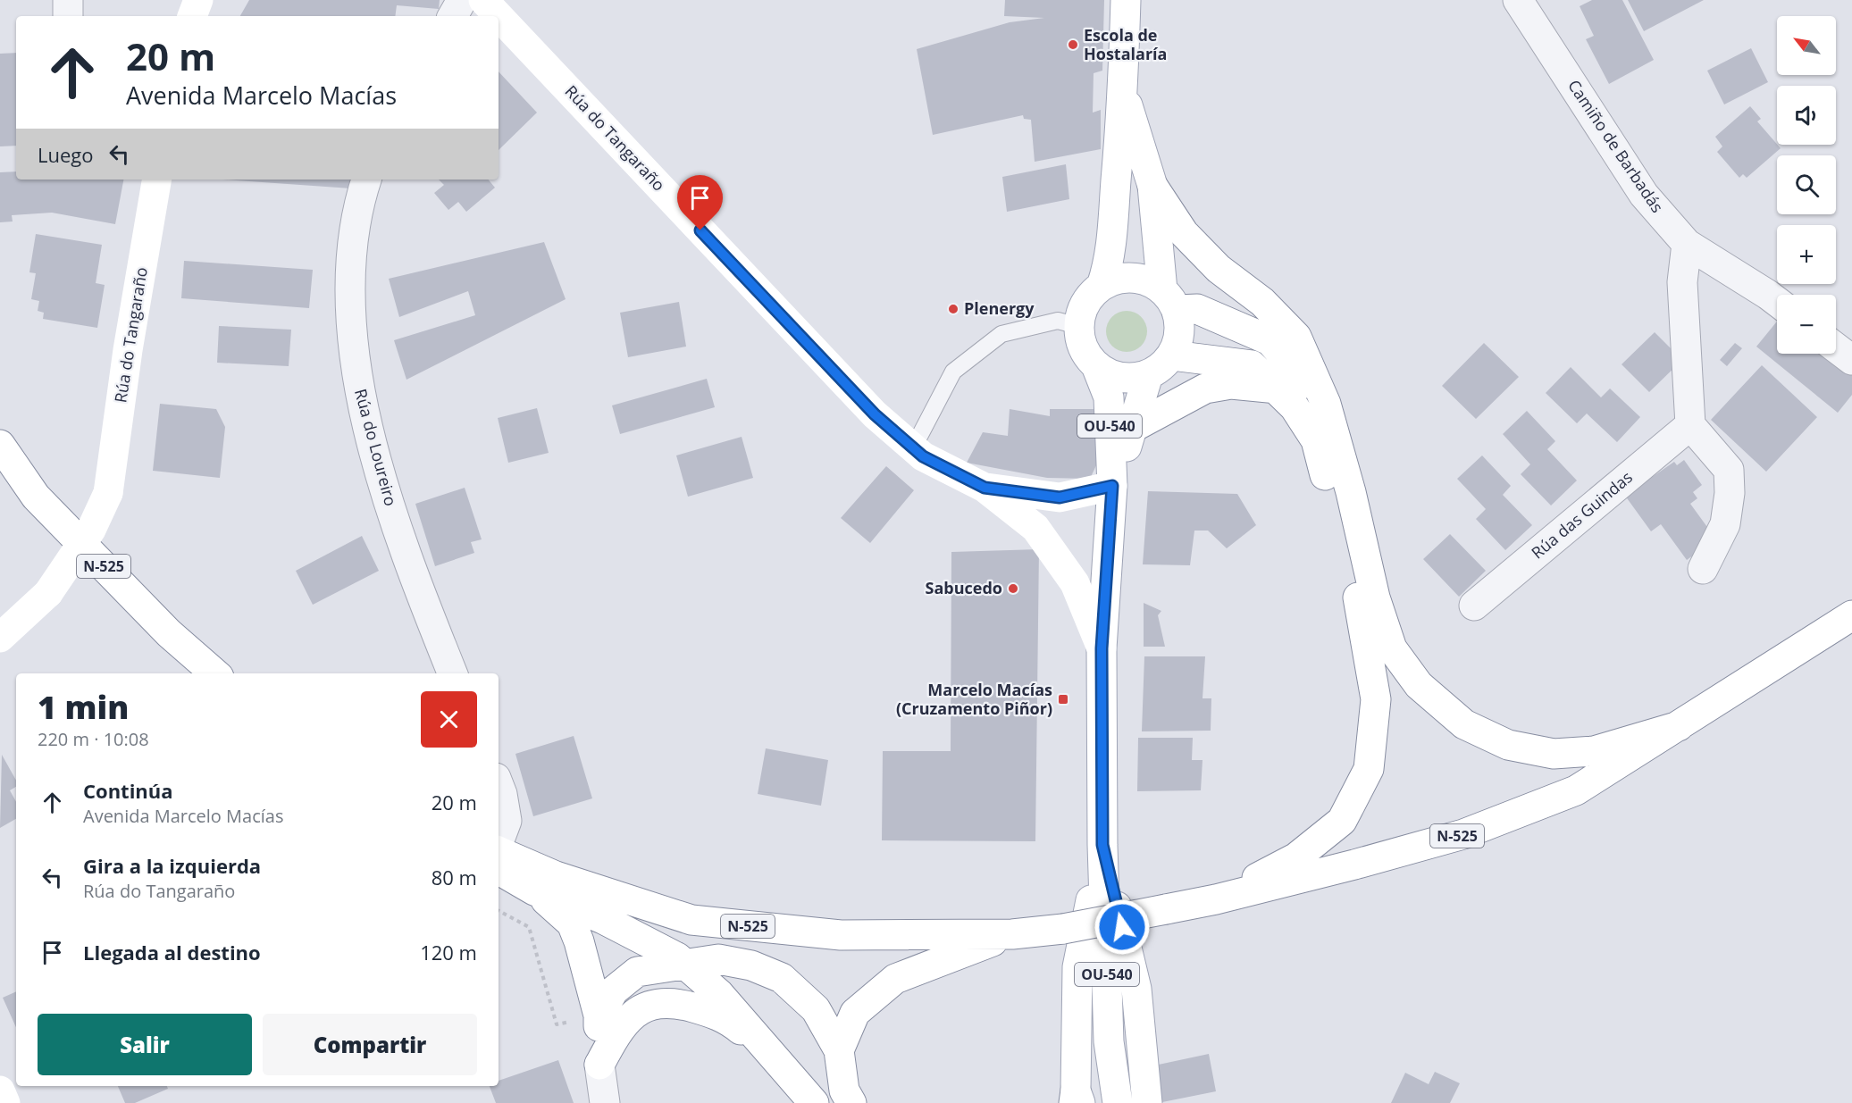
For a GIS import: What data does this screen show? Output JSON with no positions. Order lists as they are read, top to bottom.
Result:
{
  "streets": {
    "main road": ["Rúa do Tangaraño", "OU-540", "N-525"],
    "street": ["Camiño de Barbadás", "Rúa do Loureiro", "Rúa das Guindas"]
  },
  "crossings": [
    ["Rúa do Tangaraño", "OU-540"]
  ],
  "places": {
    "other": ["Escola de Hostalaría", "Plenergy", "Sabucedo"],
    "transit": ["Marcelo Macías (Cruzamento Piñor)"]
  },
  "north": "top left",
  "page": {
    "map_buttons": ["+", "−"],
    "turn": ["20 m", "Avenida Marcelo Macías"],
    "then": "Luego",
    "heading": ["1 min", "220 m · 10:08"],
    "list": [
      {
        "name": "Continúa",
        "note": "Avenida Marcelo Macías",
        "value": "20 m"
      },
      {
        "name": "Gira a la izquierda",
        "note": "Rúa do Tangaraño",
        "value": "80 m"
      },
      {
        "name": "Llegada al destino",
        "value": "120 m"
      }
    ],
    "buttons": ["Salir", "Compartir"]
  }
}
